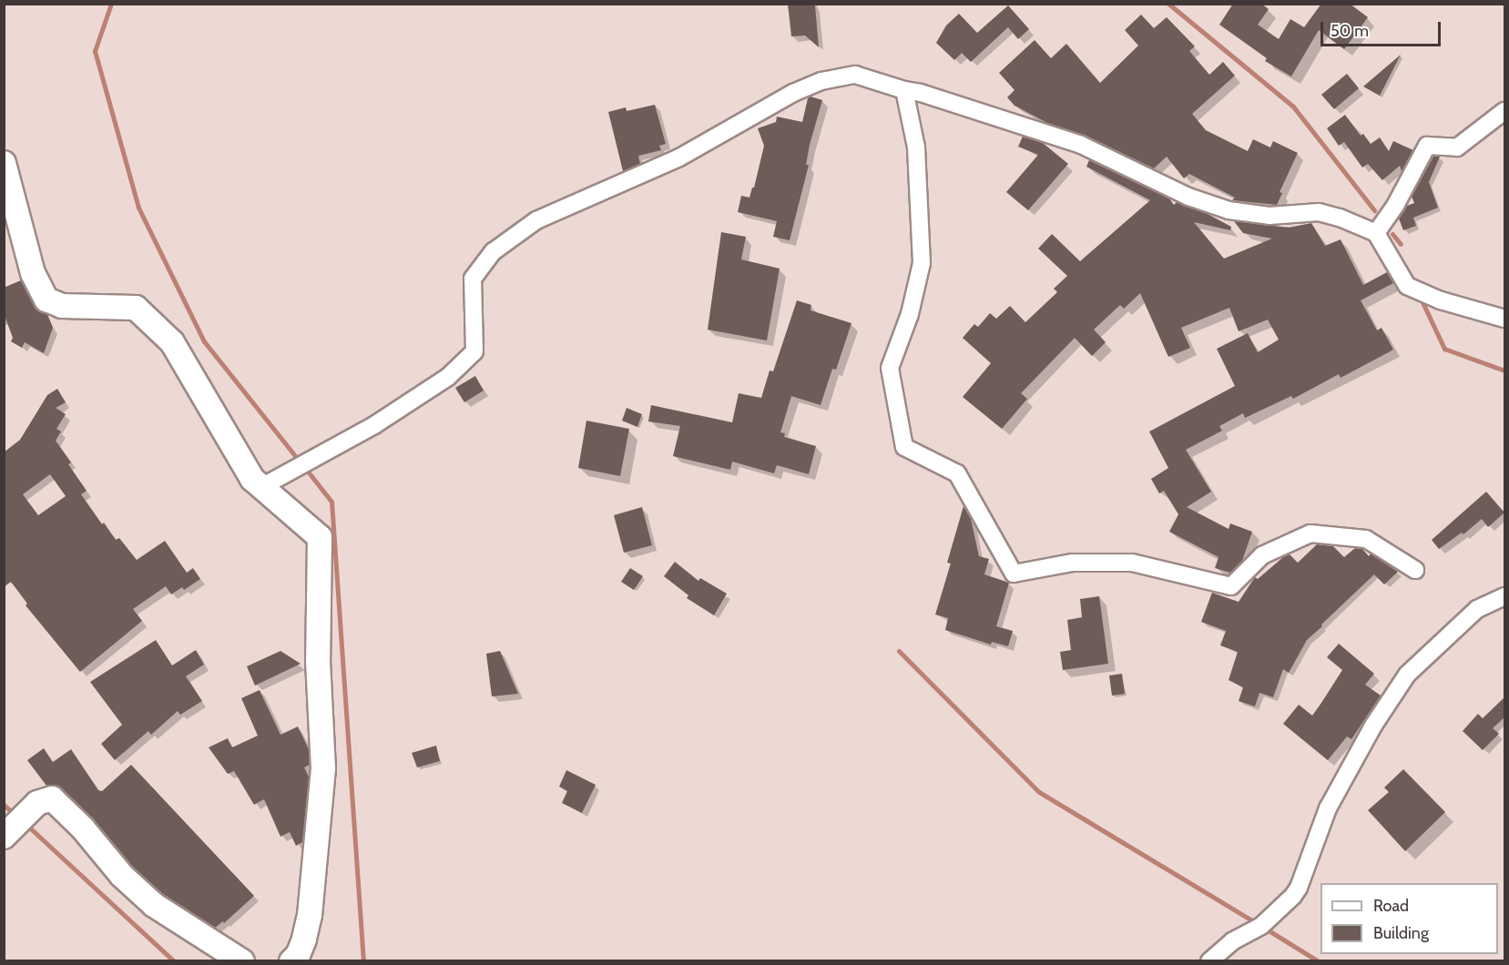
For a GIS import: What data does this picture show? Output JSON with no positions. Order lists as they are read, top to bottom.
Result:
{
  "legend": ["Road", "Building"],
  "scale_bar": "50 m"
}
